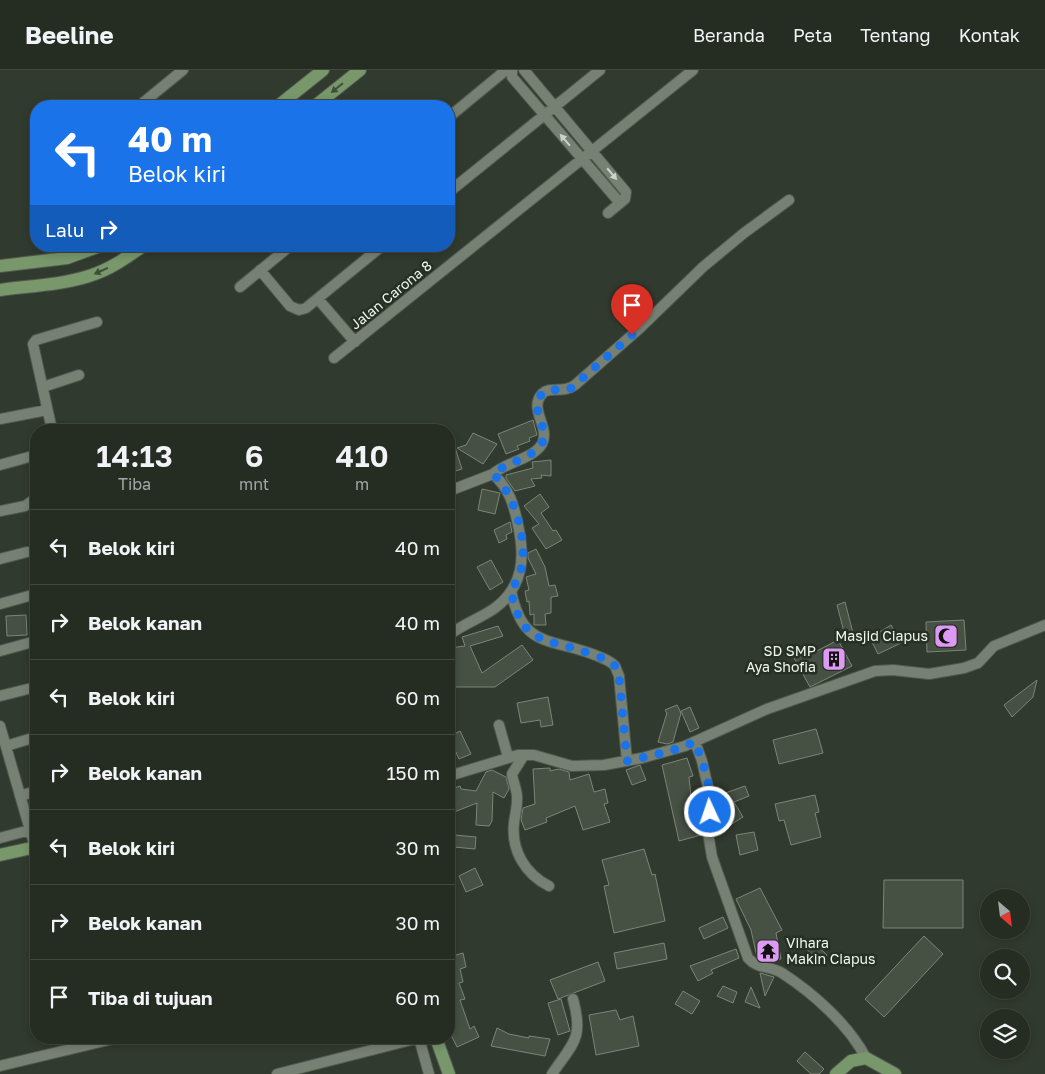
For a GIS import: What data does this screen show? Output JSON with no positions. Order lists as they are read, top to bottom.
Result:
{
  "streets": {
    "street": ["Jalan Carona 8"]
  },
  "places": {
    "mosque": ["Masjid Ciapus"],
    "building": ["SD SMP Aya Shofia"],
    "temple": ["Vihara Makin Ciapus"]
  },
  "north": "bottom right",
  "page": {
    "header": "Beeline",
    "nav": [
      "Beranda",
      "Peta",
      "Tentang",
      "Kontak"
    ],
    "turn": ["40 m", "Belok kiri"],
    "then": "Lalu",
    "eta": [
      "14:13",
      "Tiba",
      "6",
      "mnt",
      "410",
      "m"
    ],
    "list": [
      {
        "name": "Belok kiri",
        "value": "40 m"
      },
      {
        "name": "Belok kanan",
        "value": "40 m"
      },
      {
        "name": "Belok kiri",
        "value": "60 m"
      },
      {
        "name": "Belok kanan",
        "value": "150 m"
      },
      {
        "name": "Belok kiri",
        "value": "30 m"
      },
      {
        "name": "Belok kanan",
        "value": "30 m"
      },
      {
        "name": "Tiba di tujuan",
        "value": "60 m"
      }
    ]
  }
}
